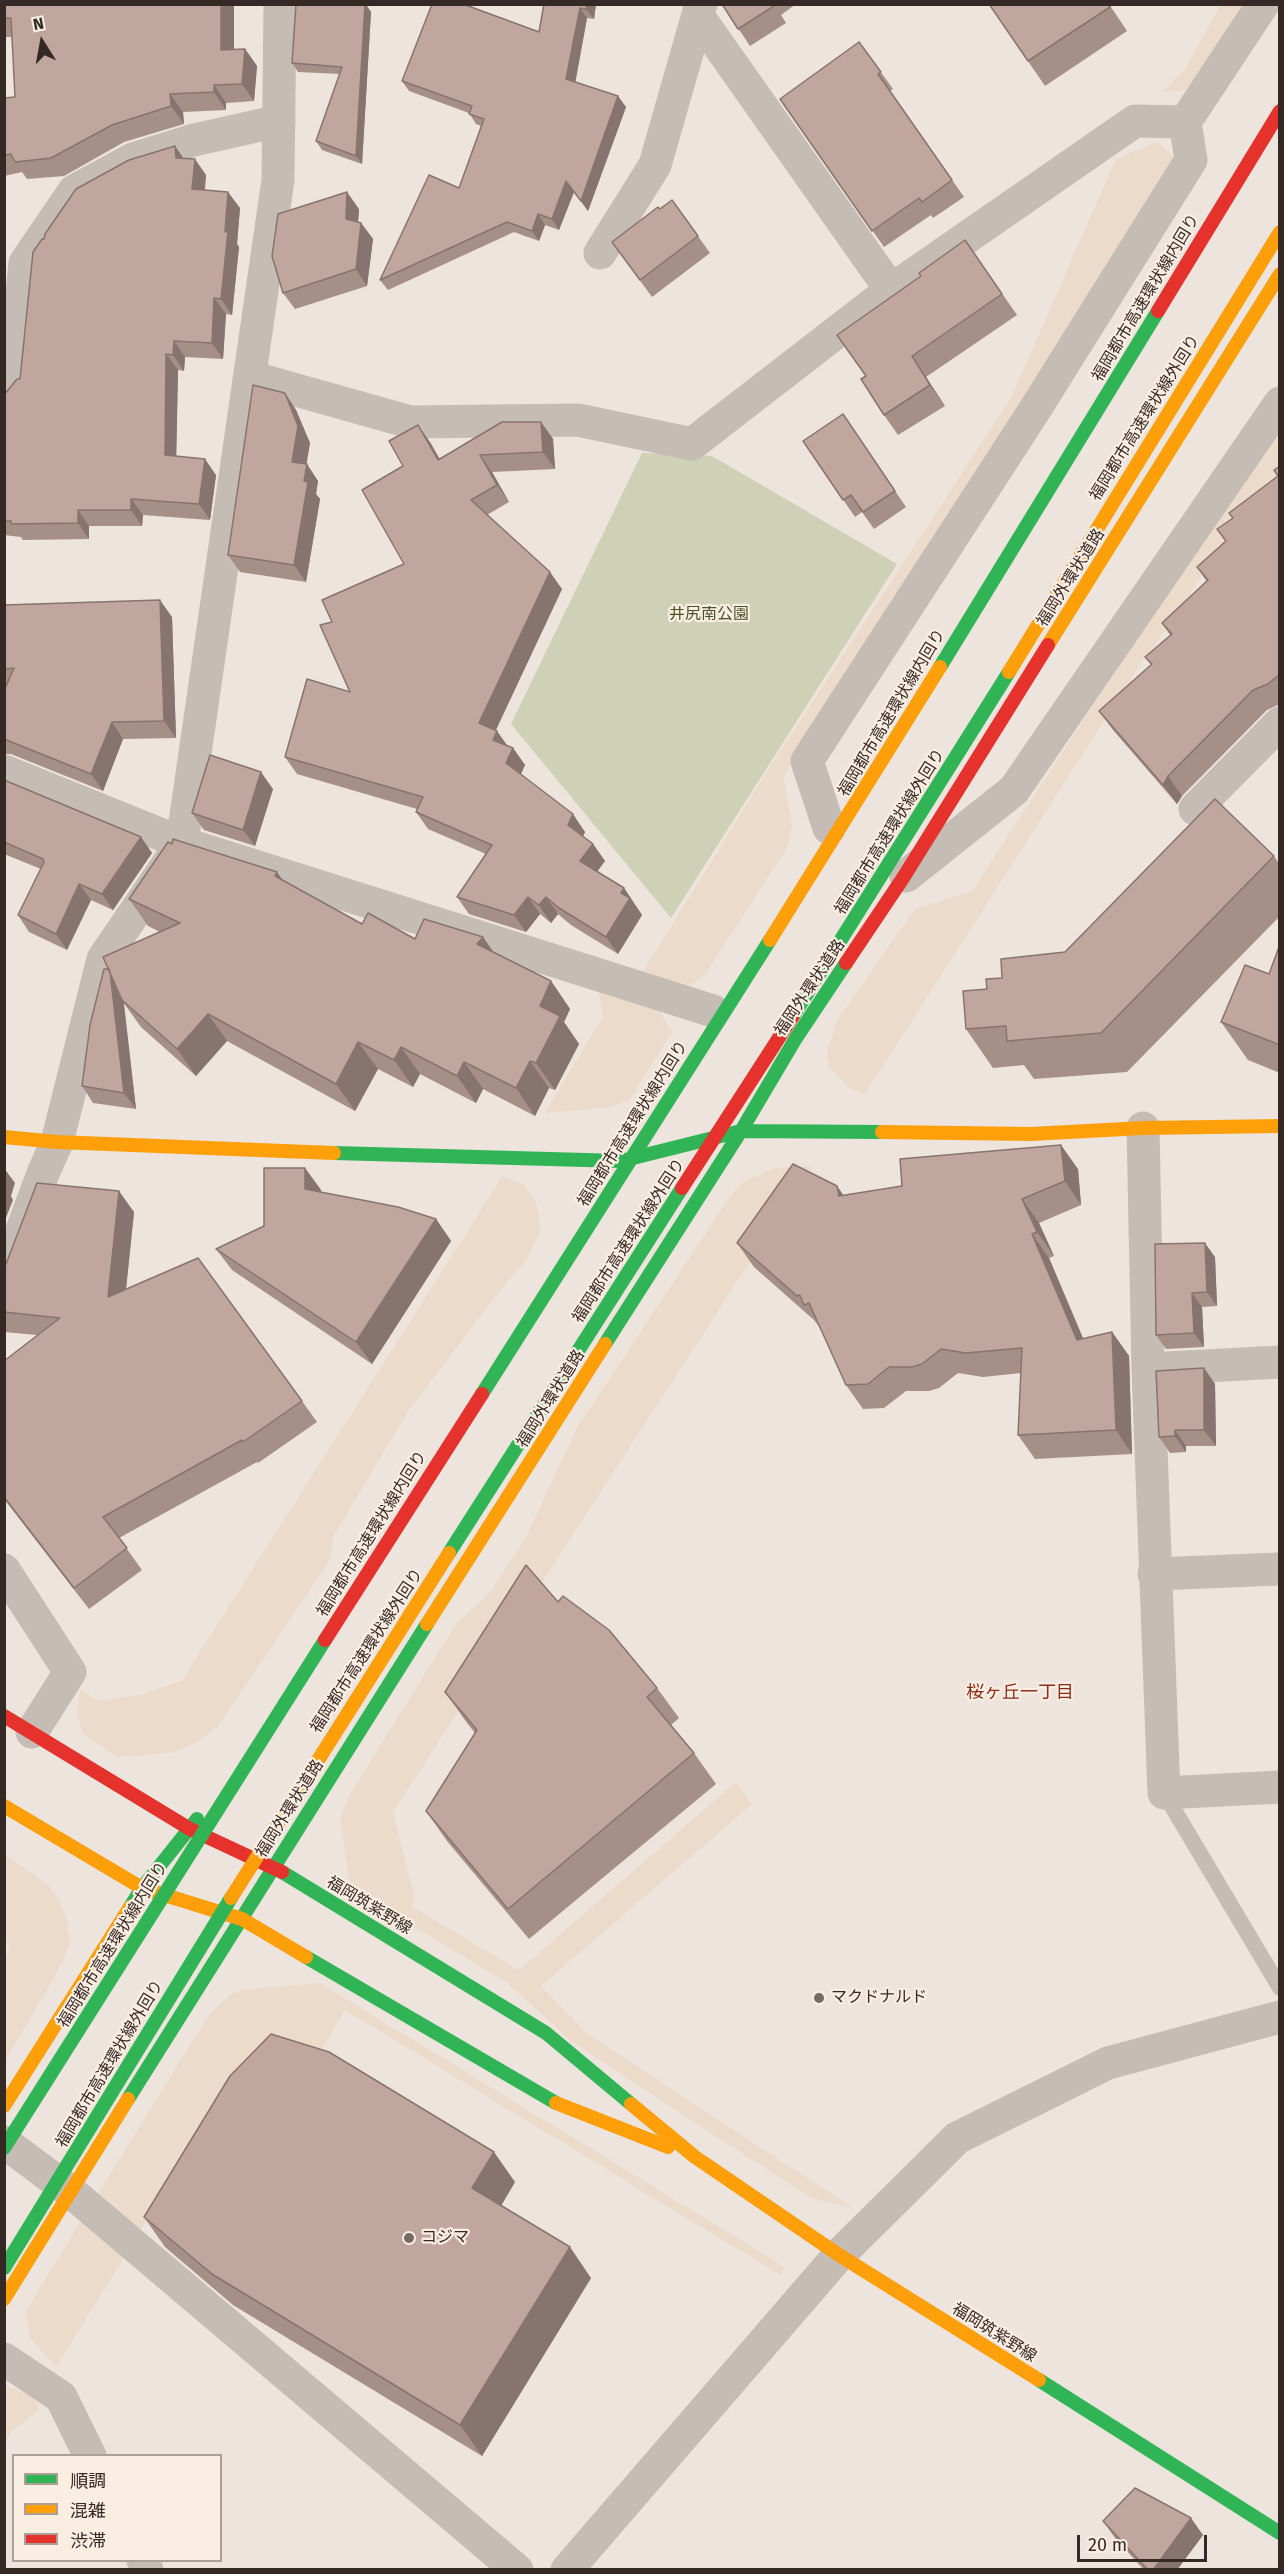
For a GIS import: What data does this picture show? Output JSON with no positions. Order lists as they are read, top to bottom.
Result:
{
  "streets": {
    "main road": [
      "福岡都市高速環状線内回り",
      "福岡都市高速環状線外回り",
      "福岡外環状道路",
      "福岡筑紫野線"
    ]
  },
  "crossings": [
    ["福岡外環状道路", "福岡筑紫野線"]
  ],
  "districts": ["桜ヶ丘一丁目"],
  "parks": ["井尻南公園"],
  "places": ["マクドナルド", "コジマ"],
  "legend": ["順調", "混雑", "渋滞"],
  "scale_bar": "20 m",
  "north": "top"
}
